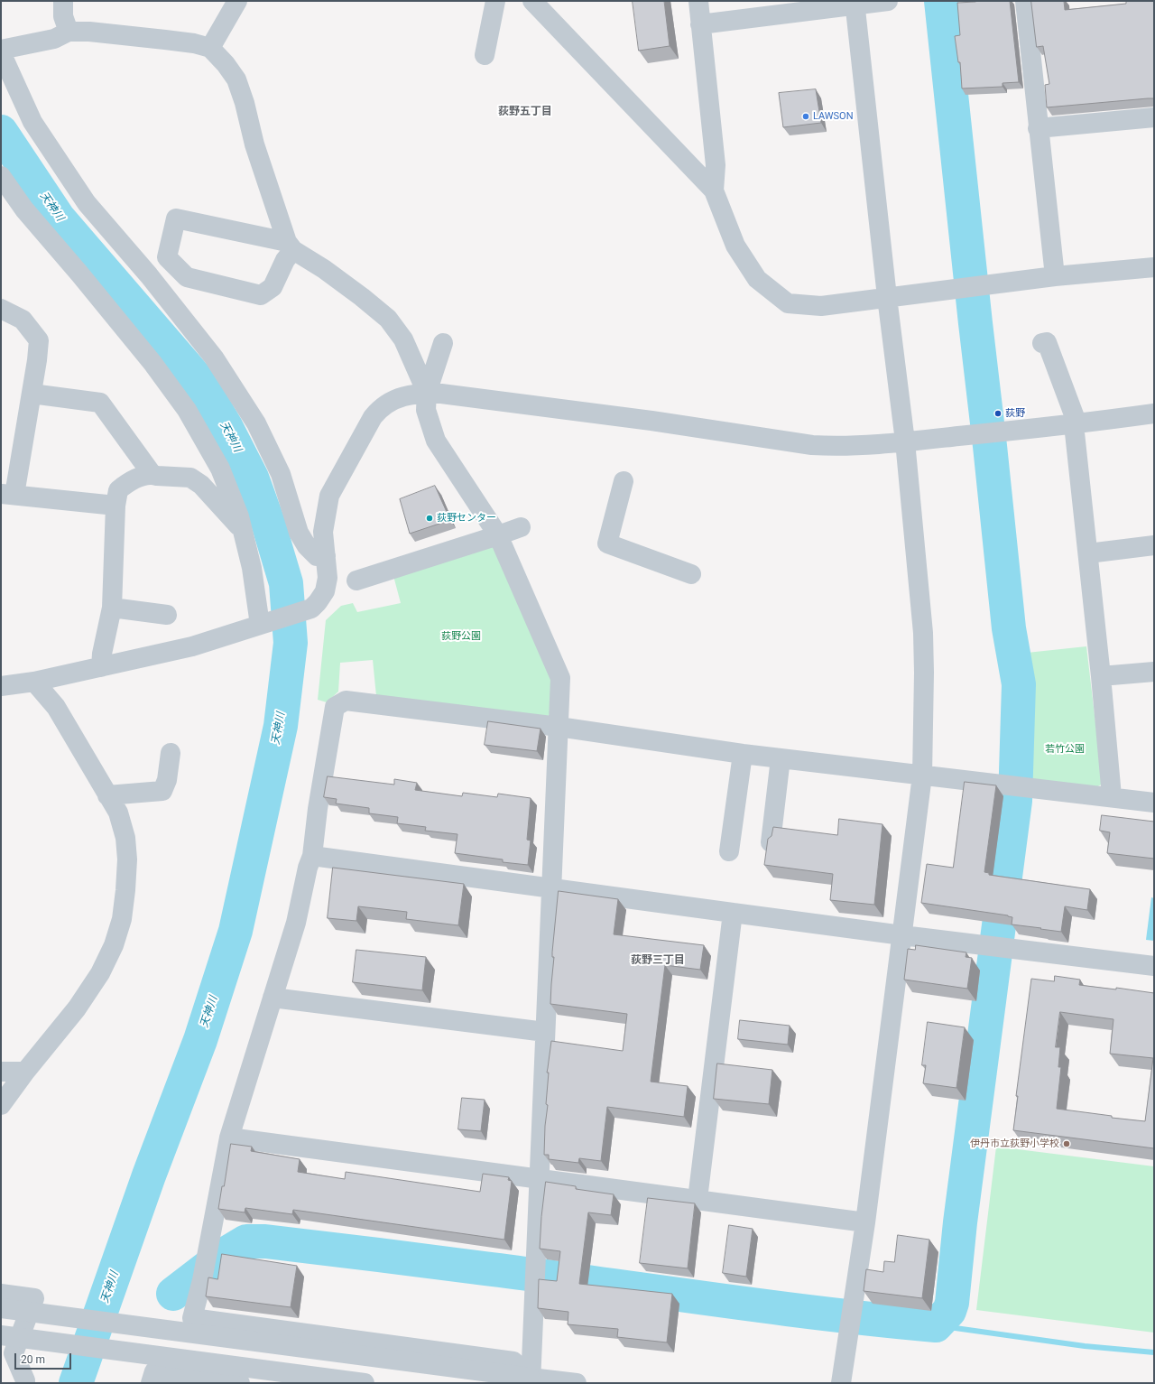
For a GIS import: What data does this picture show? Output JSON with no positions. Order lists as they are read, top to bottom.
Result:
{
  "districts": ["荻野五丁目", "荻野三丁目"],
  "water": ["天神川"],
  "parks": ["荻野公園", "若竹公園"],
  "places": [
    "LAWSON",
    "荻野",
    "荻野センター",
    "伊丹市立荻野小学校"
  ],
  "scale_bar": "20 m"
}
